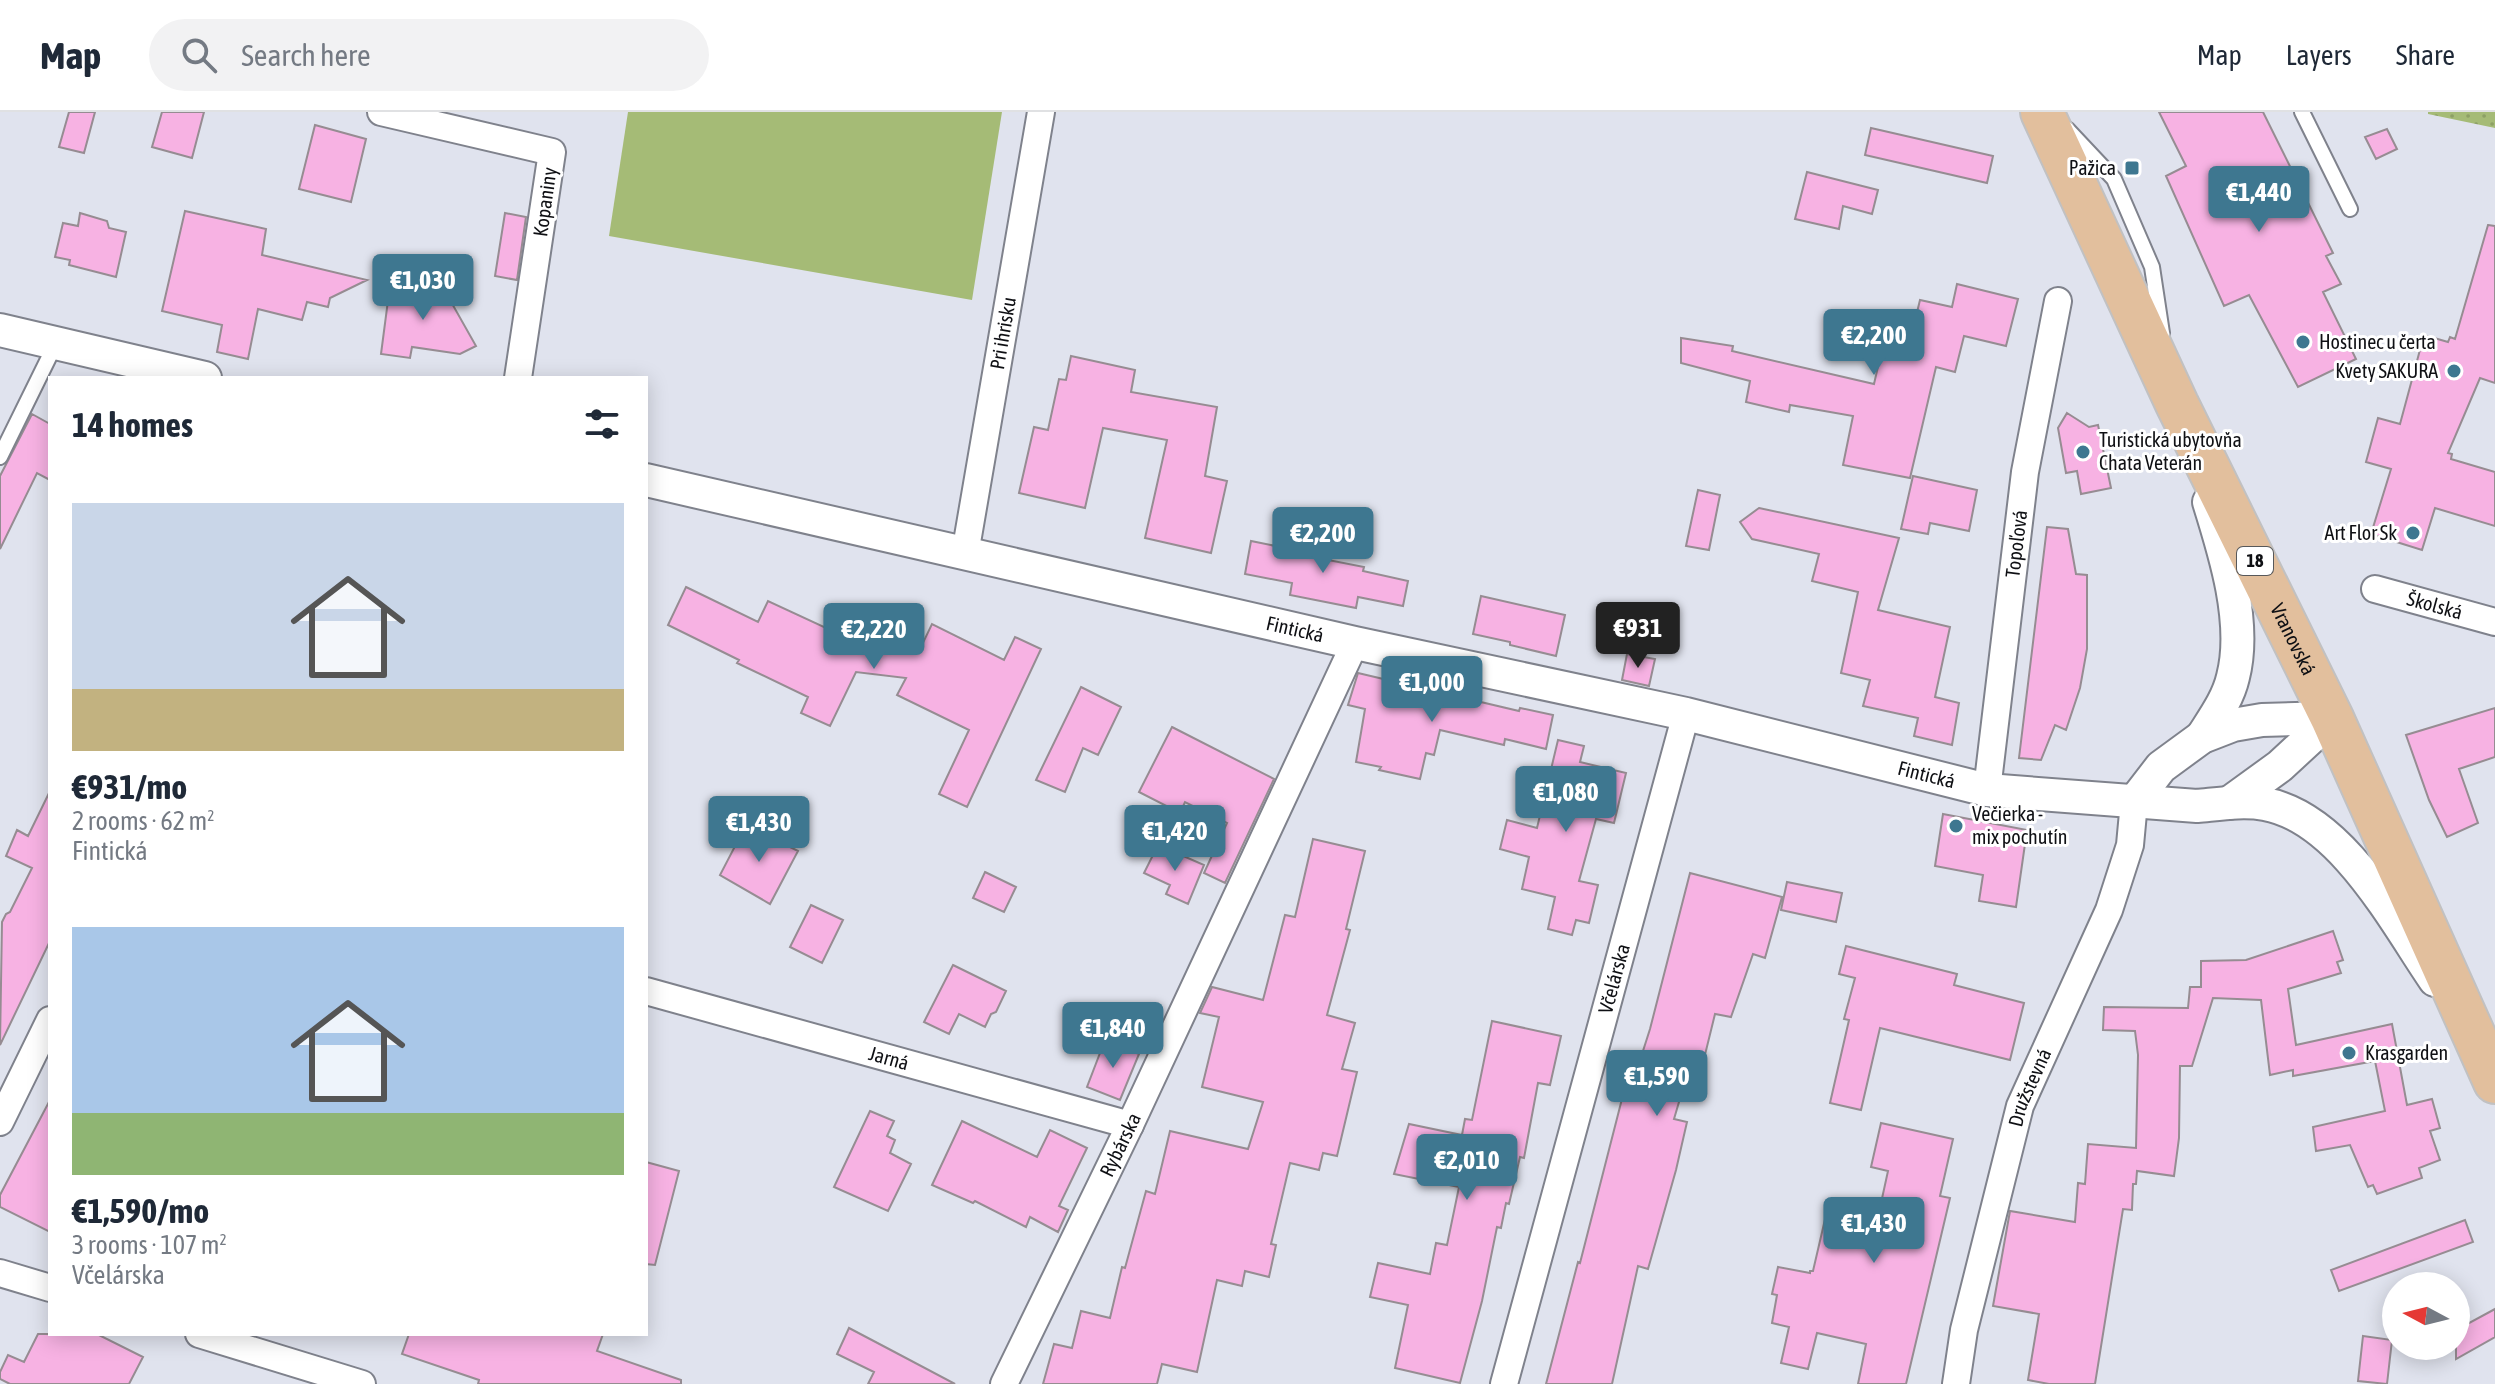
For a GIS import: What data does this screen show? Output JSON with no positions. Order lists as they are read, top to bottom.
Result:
{
  "streets": {
    "main road": ["18", "Vranovská"],
    "street": [
      "Kopaniny",
      "Pri ihrisku",
      "Topoľová",
      "Školská",
      "Fintická",
      "Včelárska",
      "Jarná",
      "Družstevná",
      "Rybárska"
    ]
  },
  "crossings": [
    ["Pri ihrisku", "Fintická"],
    ["Topoľová", "Fintická"],
    ["Fintická", "Vranovská"],
    ["Fintická", "Včelárska"],
    ["Fintická", "Družstevná"],
    ["Fintická", "Rybárska"],
    ["Jarná", "Rybárska"]
  ],
  "places": {
    "transit": ["Pažica"],
    "other": [
      "Hostinec u čerta",
      "Kvety SAKURA",
      "Turistická ubytovňa Chata Veterán",
      "Art Flor Sk",
      "Večierka - mix pochutín",
      "Krasgarden"
    ]
  },
  "north": "left",
  "page": {
    "header": "Map",
    "search": "Search here",
    "nav": ["Map", "Layers", "Share"],
    "price": [
      "€1,440",
      "€1,030",
      "€2,200",
      "€2,200",
      "€931",
      "€2,220",
      "€1,000",
      "€1,080",
      "€1,430",
      "€1,420",
      "€1,840",
      "€1,590",
      "€2,010",
      "€1,430"
    ],
    "heading": "14 homes",
    "list": [
      {
        "name": "€931/mo",
        "note": "2 rooms · 62 m² · Fintická"
      },
      {
        "name": "€1,590/mo",
        "note": "3 rooms · 107 m² · Včelárska"
      }
    ]
  }
}
